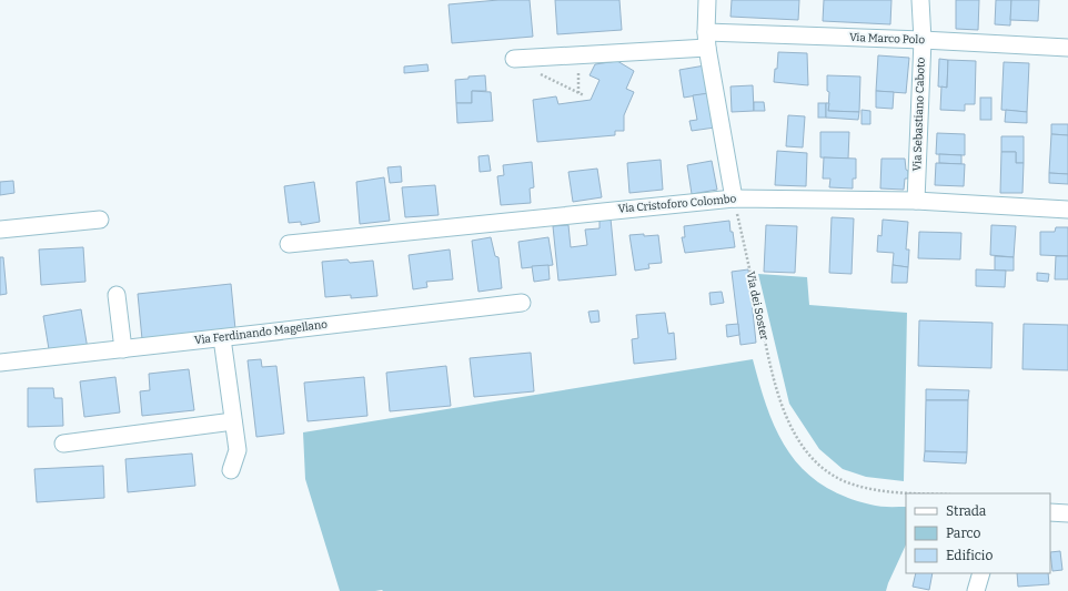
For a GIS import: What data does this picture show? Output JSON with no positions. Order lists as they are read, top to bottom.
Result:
{
  "streets": {
    "street": [
      "Via Marco Polo",
      "Via Sebastiano Caboto",
      "Via Cristoforo Colombo",
      "Via Ferdinando Magellano"
    ],
    "path": ["Via dei Soster"]
  },
  "crossings": [
    ["Via Marco Polo", "Via Sebastiano Caboto"],
    ["Via Sebastiano Caboto", "Via Cristoforo Colombo"],
    ["Via Cristoforo Colombo", "Via dei Soster"]
  ],
  "legend": ["Strada", "Parco", "Edificio"]
}
